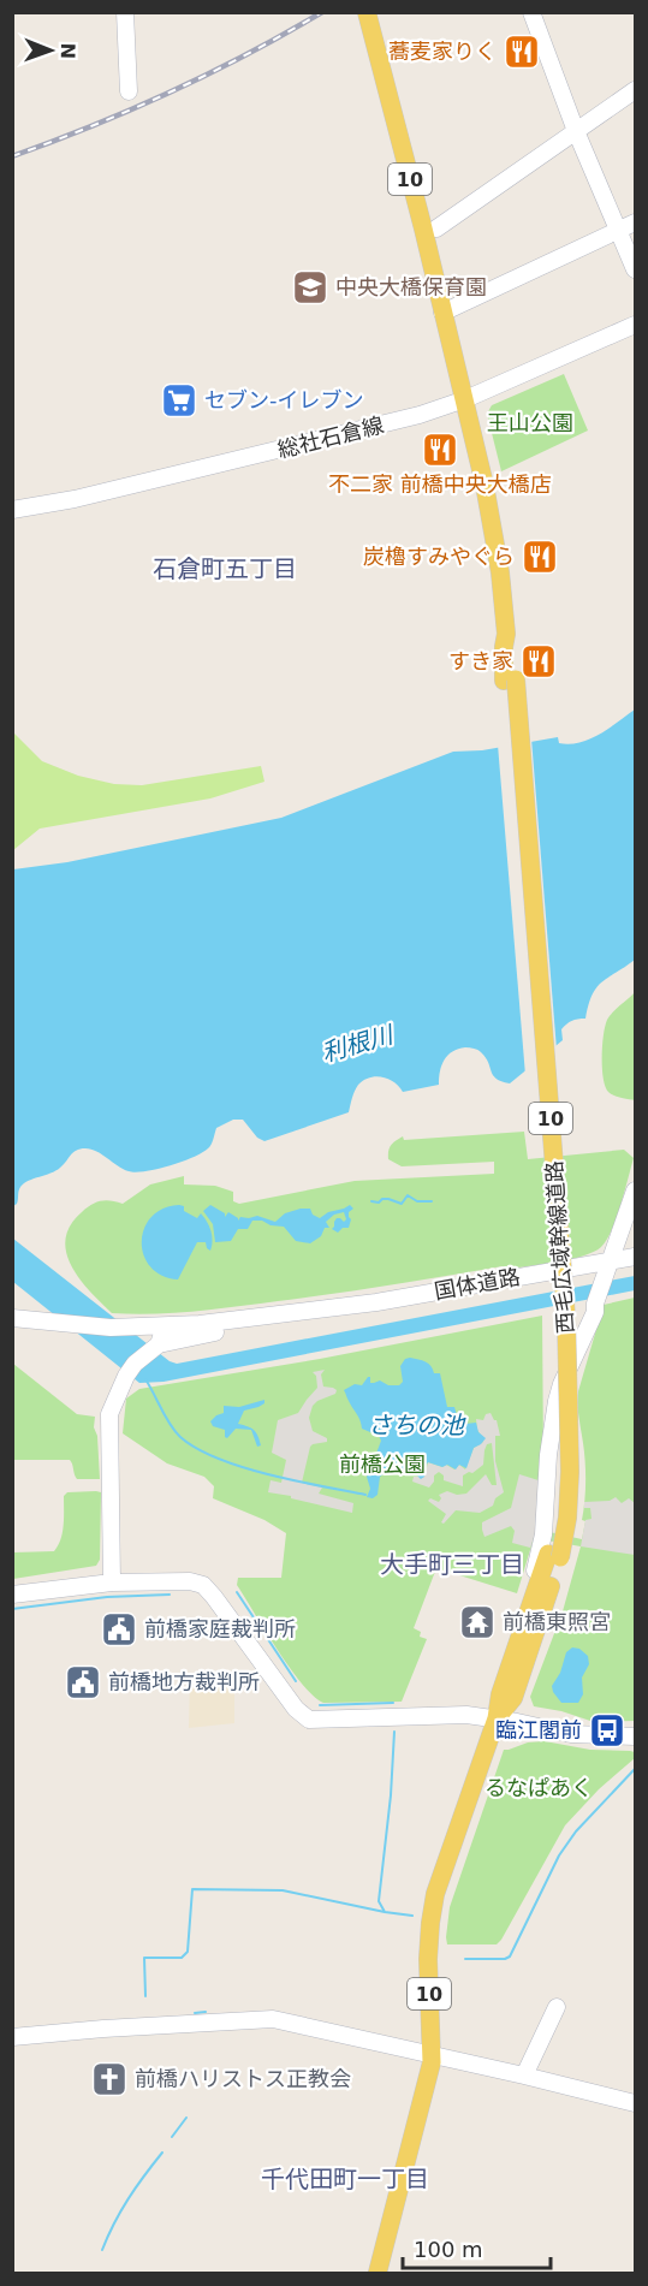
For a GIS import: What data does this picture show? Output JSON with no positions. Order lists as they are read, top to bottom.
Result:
{
  "streets": {
    "main road": ["10", "西毛広域幹線道路"],
    "street": ["総社石倉線", "国体道路"]
  },
  "crossings": [
    ["総社石倉線", "西毛広域幹線道路"]
  ],
  "districts": ["石倉町五丁目", "大手町三丁目", "千代田町一丁目"],
  "water": ["利根川", "さちの池"],
  "parks": ["王山公園", "前橋公園", "るなぱあく"],
  "places": {
    "restaurant": [
      "蕎麦家りく",
      "不二家 前橋中央大橋店",
      "炭櫓すみやぐら",
      "すき家"
    ],
    "school or university": ["中央大橋保育園"],
    "supermarket": ["セブン-イレブン"],
    "temple": ["前橋東照宮"],
    "public building": ["前橋家庭裁判所", "前橋地方裁判所"],
    "bus stop": ["臨江閣前"],
    "church": ["前橋ハリストス正教会"]
  },
  "scale_bar": "100 m",
  "north": "right"
}
